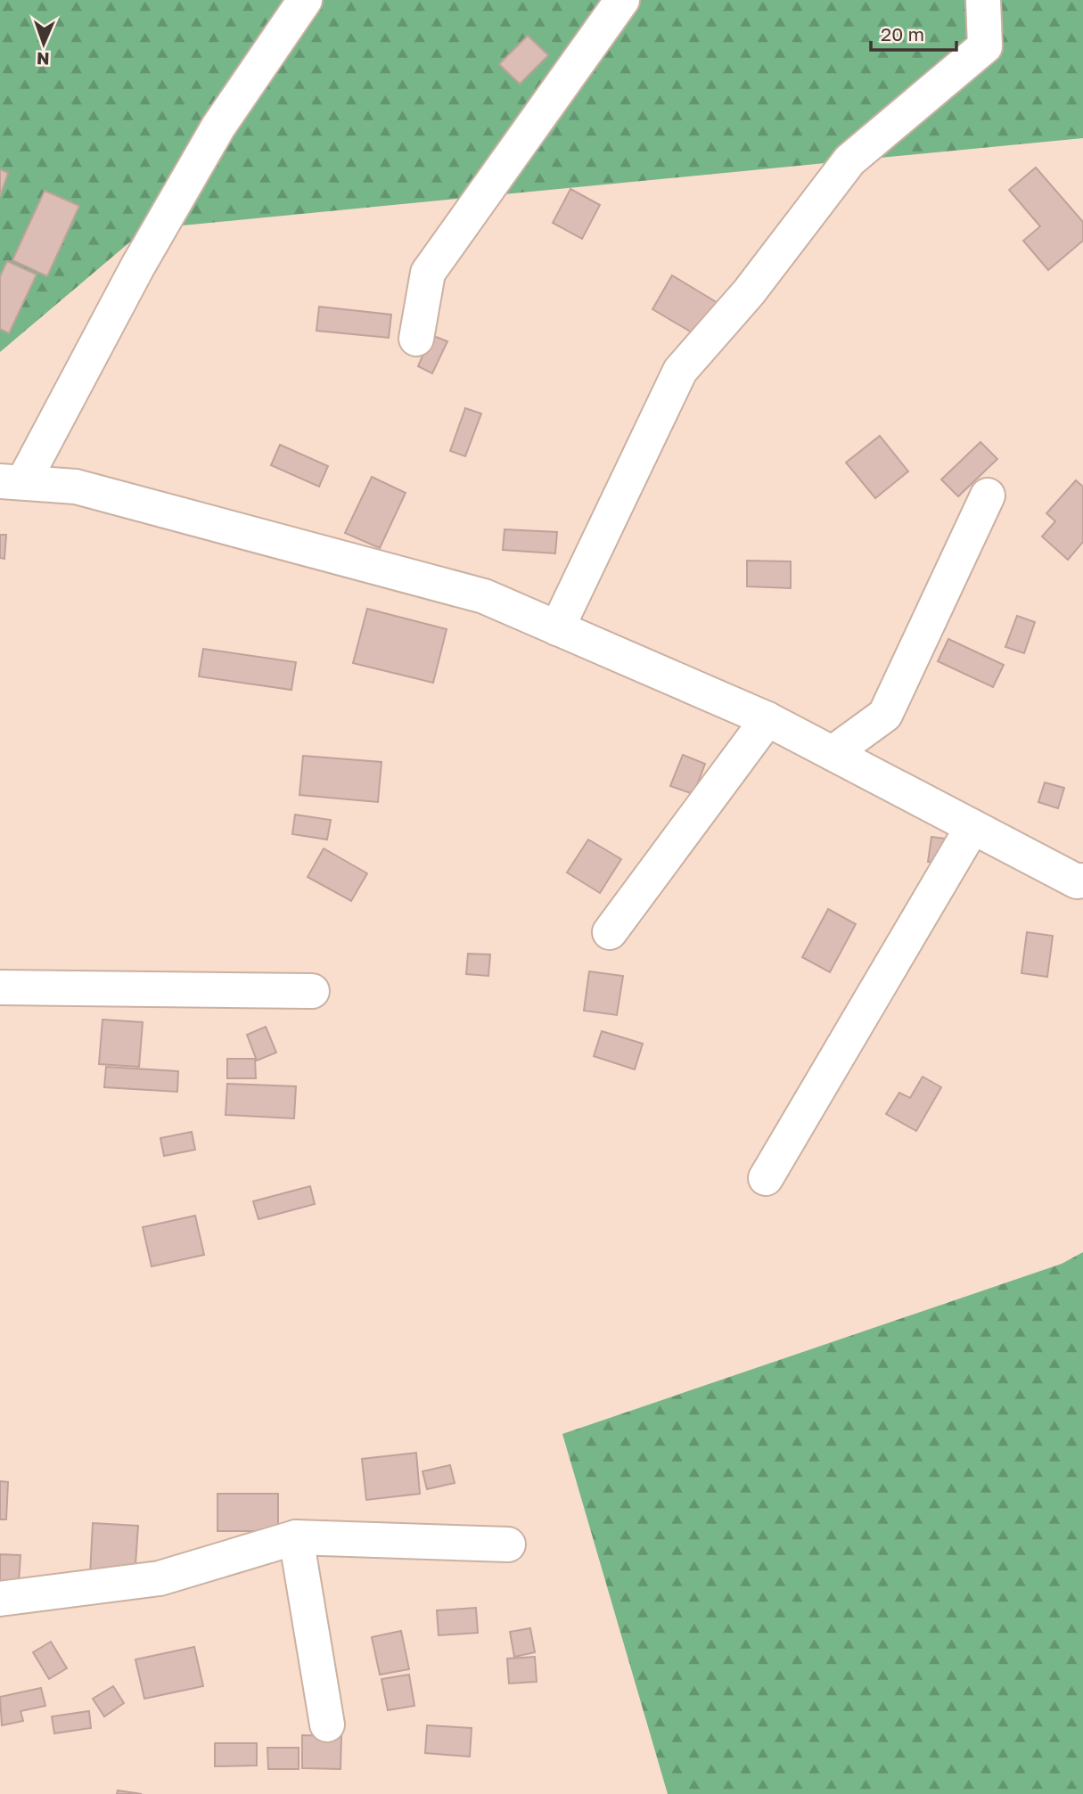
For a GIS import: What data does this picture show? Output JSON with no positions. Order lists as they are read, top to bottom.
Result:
{
  "scale_bar": "20 m",
  "north": "bottom"
}
